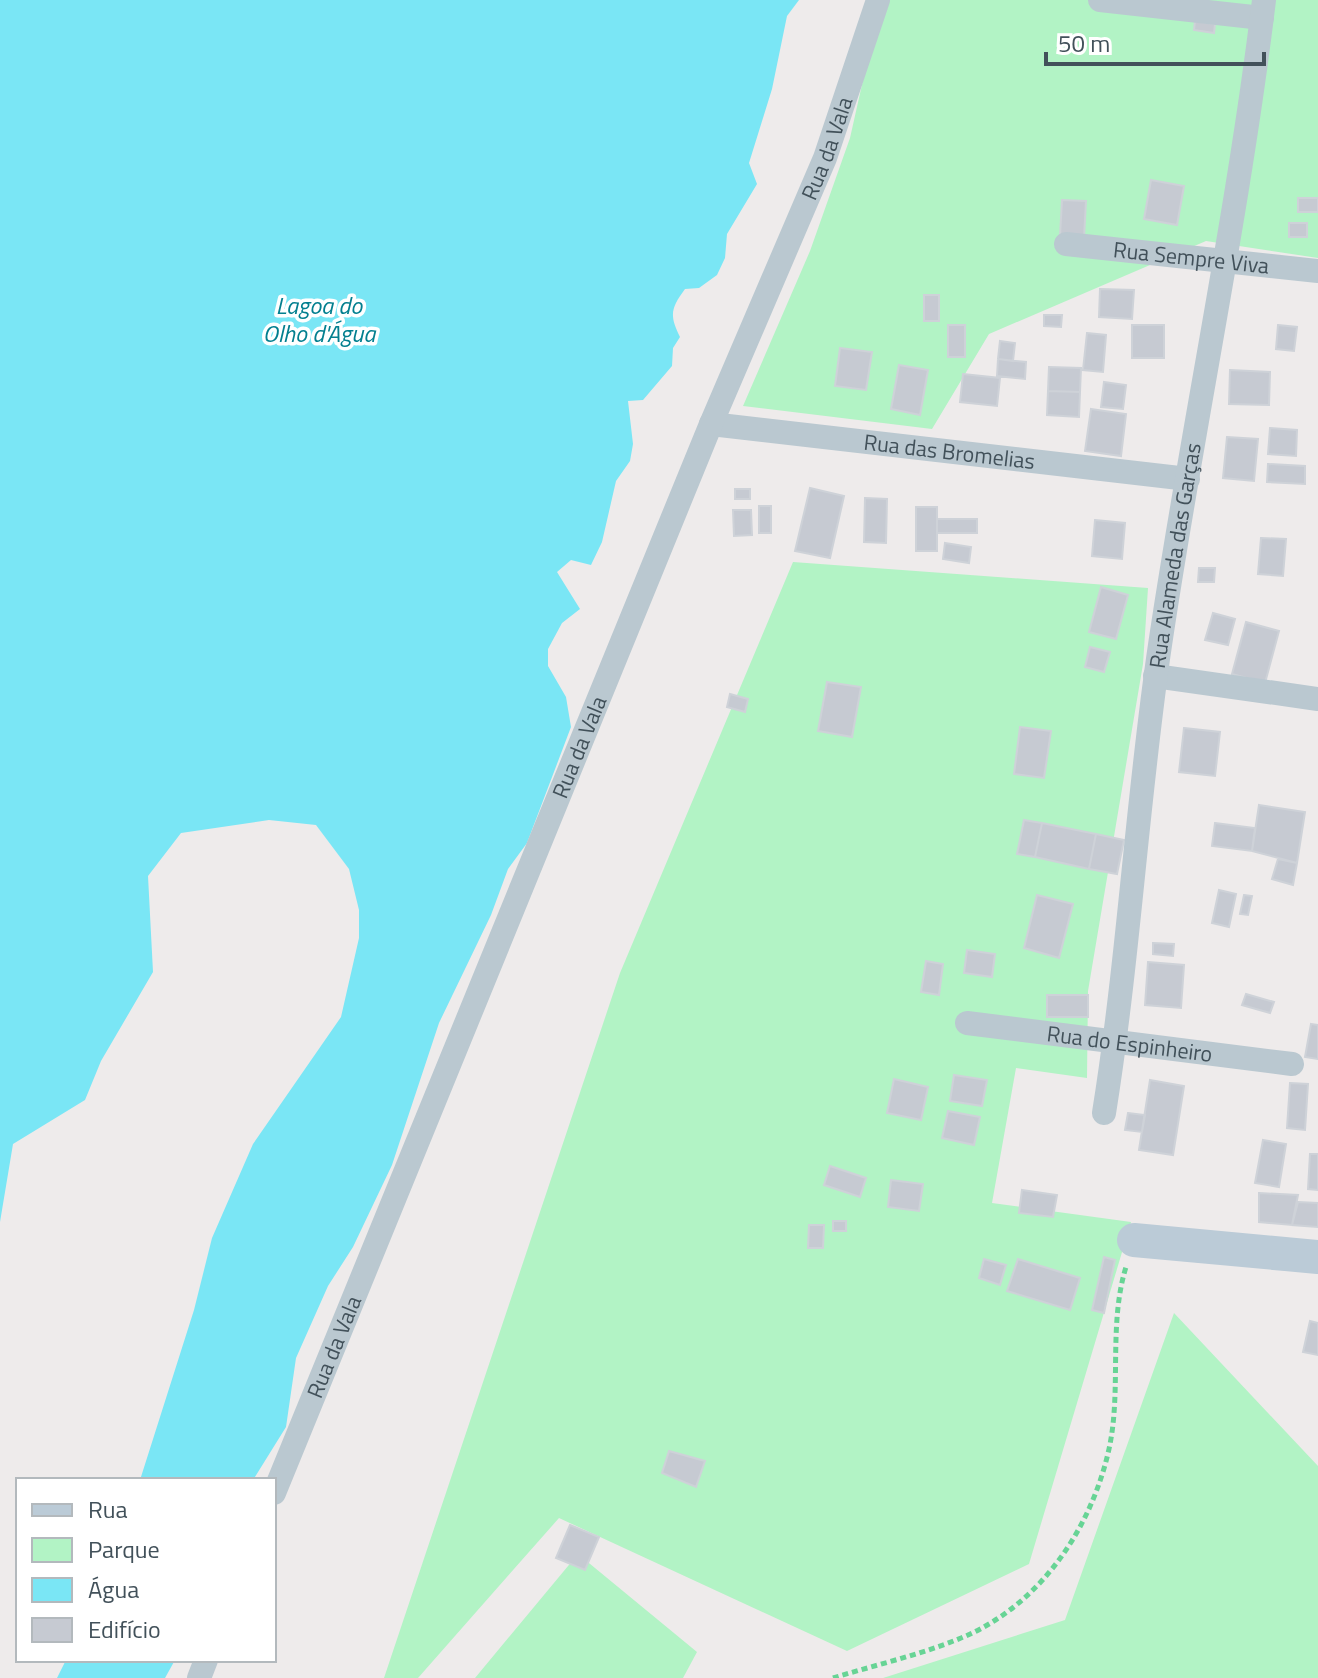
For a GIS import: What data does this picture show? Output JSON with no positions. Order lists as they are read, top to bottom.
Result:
{
  "streets": {
    "street": [
      "Rua da Vala",
      "Rua Sempre Viva",
      "Rua das Bromelias",
      "Rua Alameda das Garças",
      "Rua do Espinheiro"
    ]
  },
  "crossings": [
    ["Rua da Vala", "Rua das Bromelias"],
    ["Rua Sempre Viva", "Rua Alameda das Garças"],
    ["Rua das Bromelias", "Rua Alameda das Garças"],
    ["Rua Alameda das Garças", "Rua do Espinheiro"]
  ],
  "water": ["Lagoa do Olho d'Água"],
  "legend": [
    "Rua",
    "Parque",
    "Água",
    "Edifício"
  ],
  "scale_bar": "50 m"
}
